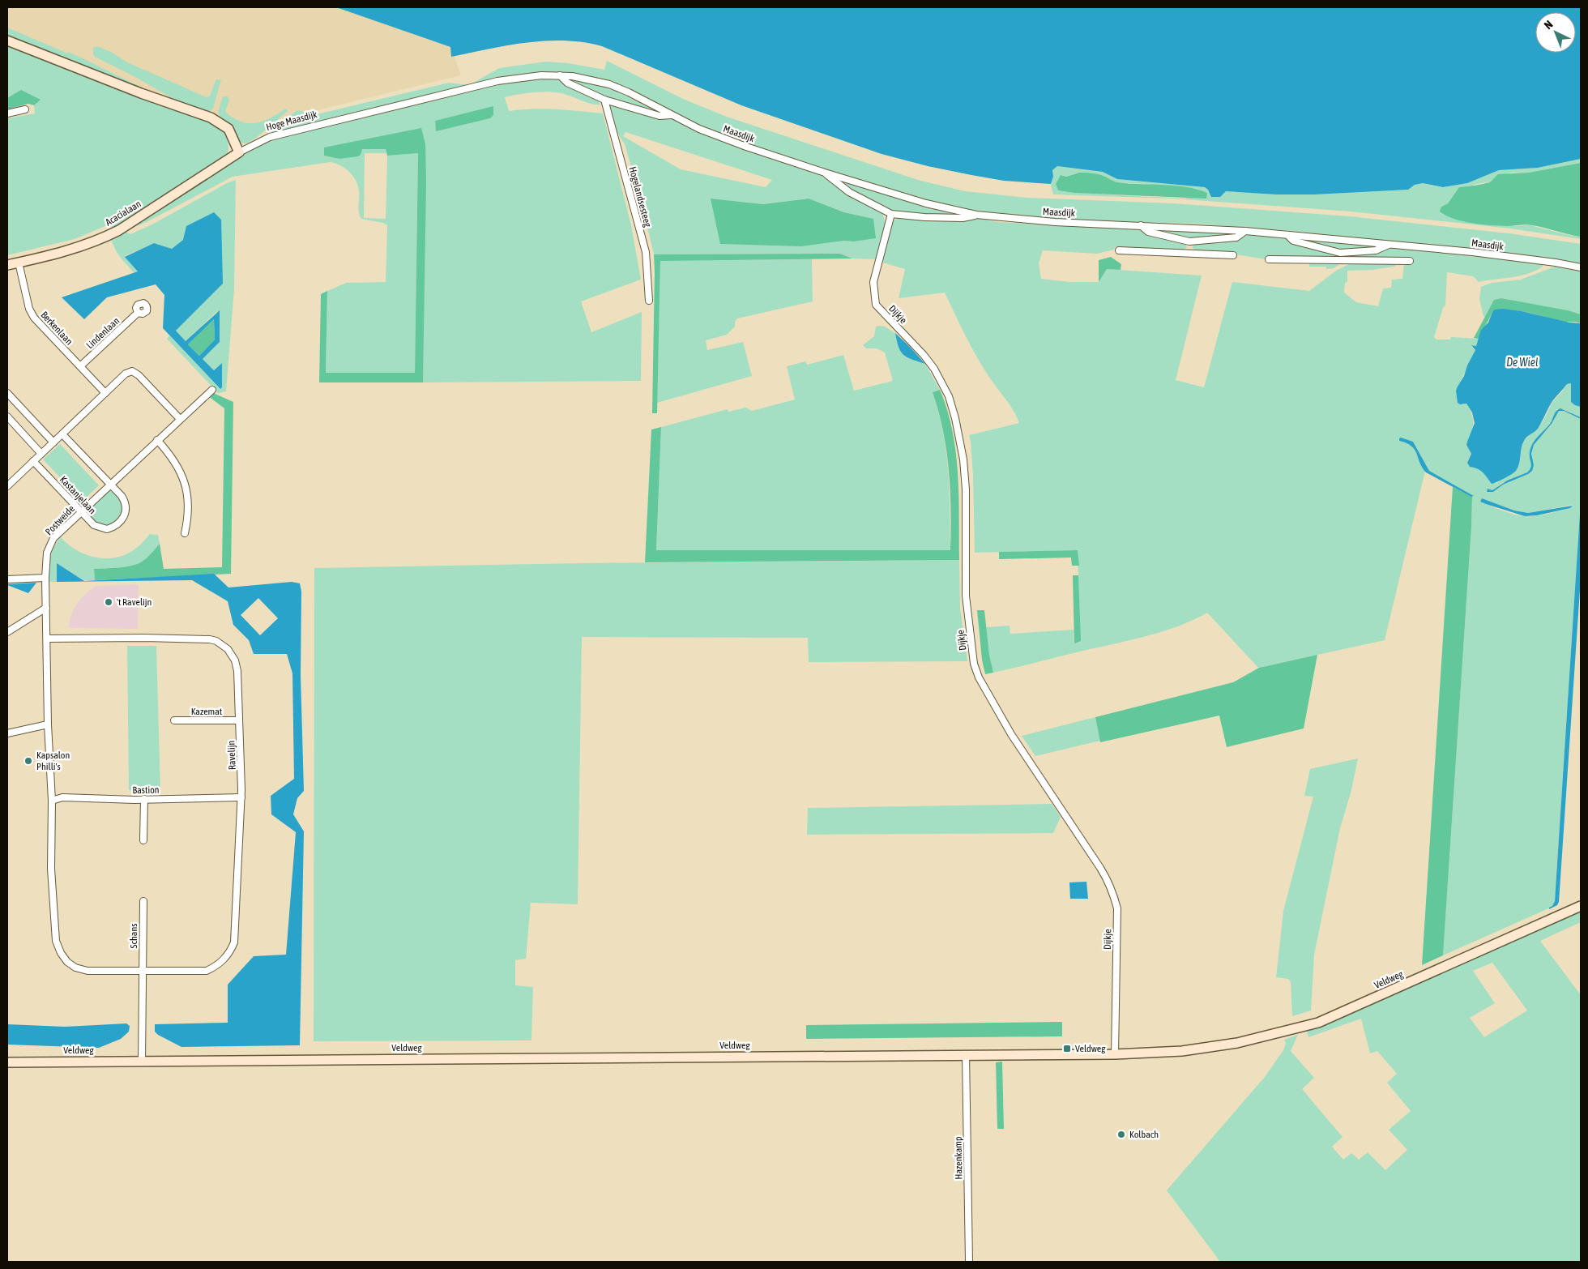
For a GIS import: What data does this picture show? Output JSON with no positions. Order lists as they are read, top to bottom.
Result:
{
  "streets": {
    "street": [
      "Hoge Maasdijk",
      "Maasdijk",
      "Hogelandsesteeg",
      "Acacialaan",
      "Dijkje",
      "Berkenlaan",
      "Lindenlaan",
      "Kastanjelaan",
      "Postweide",
      "Kazemat",
      "Ravelijn",
      "Bastion",
      "Schans",
      "Veldweg",
      "Hazenkamp"
    ]
  },
  "crossings": [
    ["Hoge Maasdijk", "Maasdijk"],
    ["Hoge Maasdijk", "Acacialaan"],
    ["Maasdijk", "Hogelandsesteeg"],
    ["Maasdijk", "Dijkje"],
    ["Acacialaan", "Berkenlaan"],
    ["Dijkje", "Veldweg"],
    ["Berkenlaan", "Lindenlaan"],
    ["Kastanjelaan", "Postweide"],
    ["Postweide", "Ravelijn"],
    ["Postweide", "Bastion"],
    ["Kazemat", "Ravelijn"],
    ["Ravelijn", "Bastion"],
    ["Ravelijn", "Schans"],
    ["Veldweg", "Hazenkamp"]
  ],
  "water": ["De Wiel"],
  "places": {
    "other": ["'t Ravelijn", "Kapsalon Philli's", "Kolbach"],
    "transit": ["Veldweg"]
  },
  "north": "top left"
}
